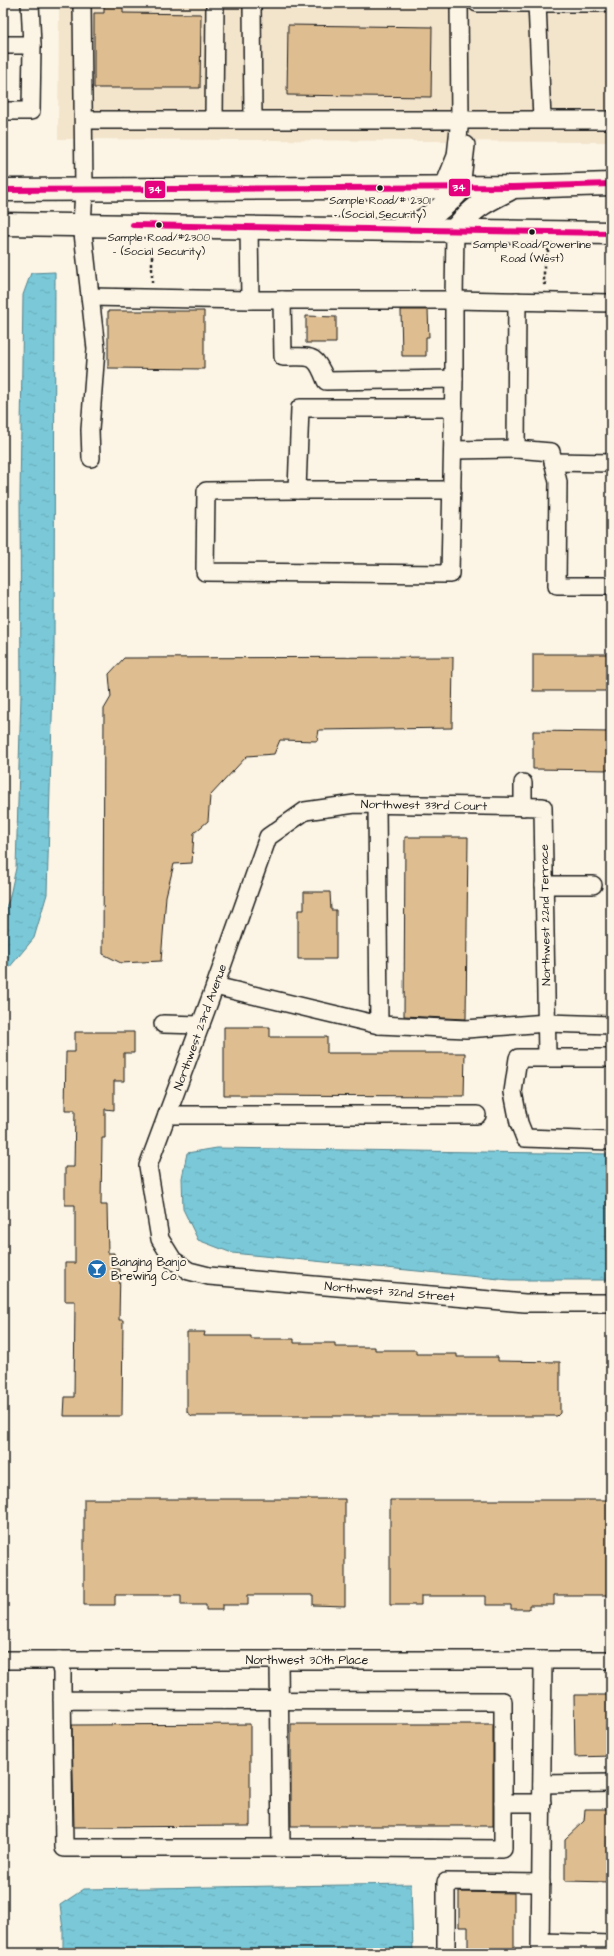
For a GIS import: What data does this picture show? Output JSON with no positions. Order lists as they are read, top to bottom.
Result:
{
  "streets": {
    "street": [
      "Northwest 33rd Court",
      "Northwest 22nd Terrace",
      "Northwest 23rd Avenue",
      "Northwest 32nd Street",
      "Northwest 30th Place"
    ]
  },
  "crossings": [
    ["Northwest 33rd Court", "Northwest 22nd Terrace"],
    ["Northwest 33rd Court", "Northwest 23rd Avenue"],
    ["Northwest 23rd Avenue", "Northwest 32nd Street"]
  ],
  "places": {
    "other": ["Sample Road/# 2301 - (Social Security)", "Sample Road/#2300 - (Social Security)", "Sample Road/Powerline Road (West)"],
    "bar": ["Banging Banjo Brewing Co."]
  },
  "lines": ["transit line 34"]
}
